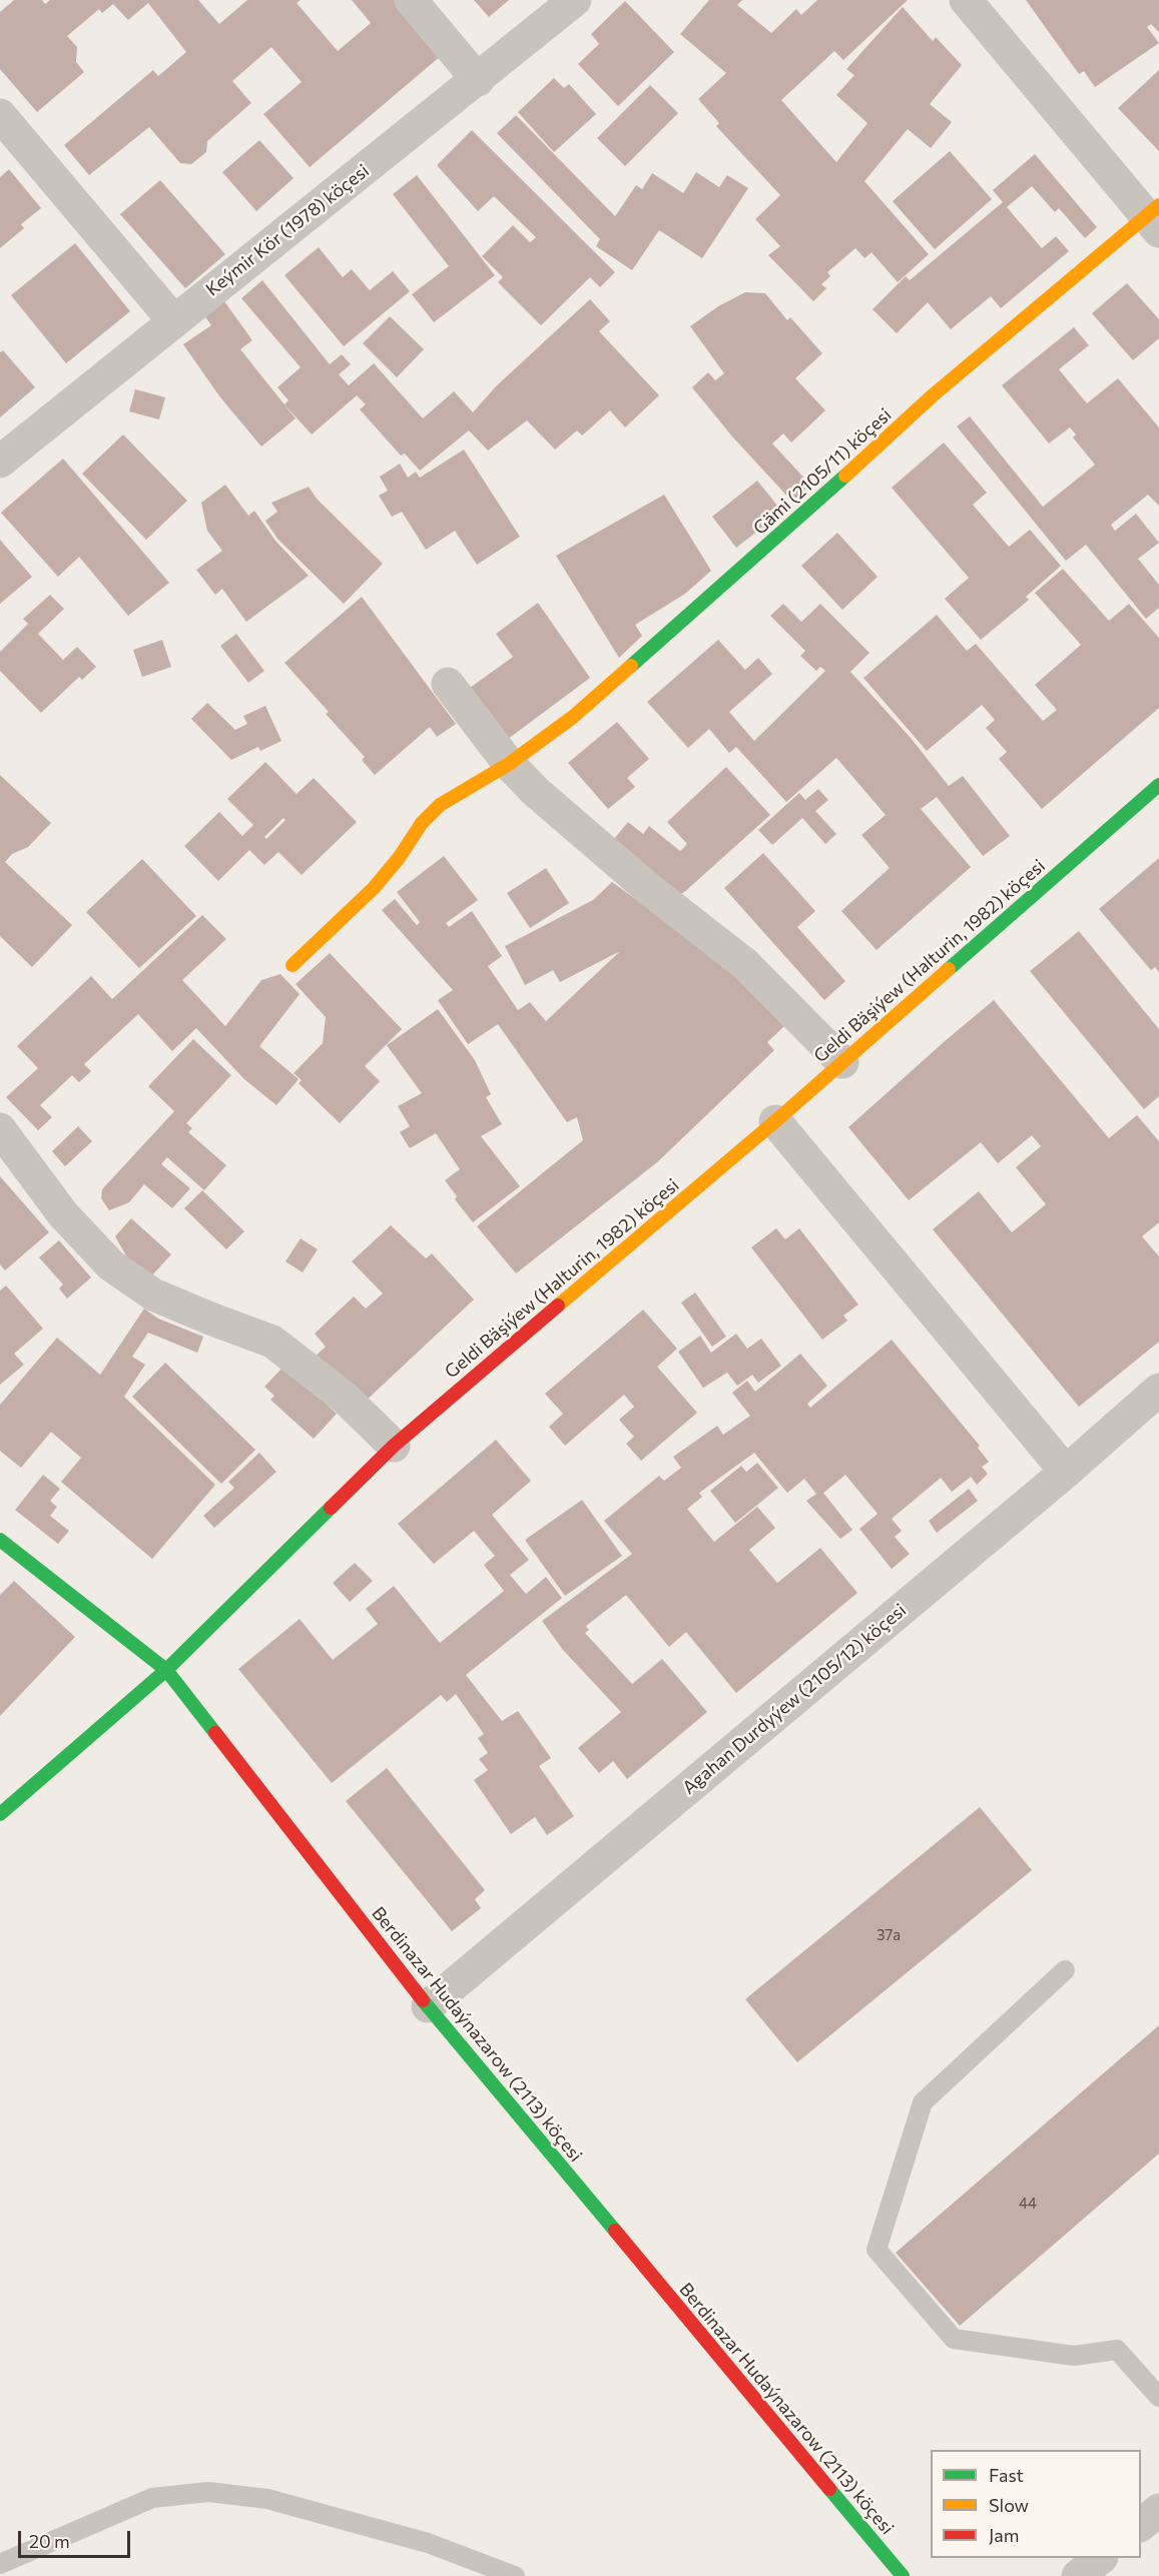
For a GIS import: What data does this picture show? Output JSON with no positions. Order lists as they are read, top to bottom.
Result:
{
  "streets": {
    "street": [
      "Keýmir Kör (1978) köçesi",
      "Gämi (2105/11) köçesi",
      "Geldi Bäşiýew (Halturin, 1982) köçesi",
      "Agahan Durdyýew (2105/12) köçesi",
      "Berdinazar Hudaýnazarow (2113) köçesi"
    ]
  },
  "crossings": [
    ["Geldi Bäşiýew (Halturin, 1982) köçesi", "Berdinazar Hudaýnazarow (2113) köçesi"],
    ["Agahan Durdyýew (2105/12) köçesi", "Berdinazar Hudaýnazarow (2113) köçesi"]
  ],
  "house_numbers": ["37a", "44"],
  "legend": ["Fast", "Slow", "Jam"],
  "scale_bar": "20 m"
}
